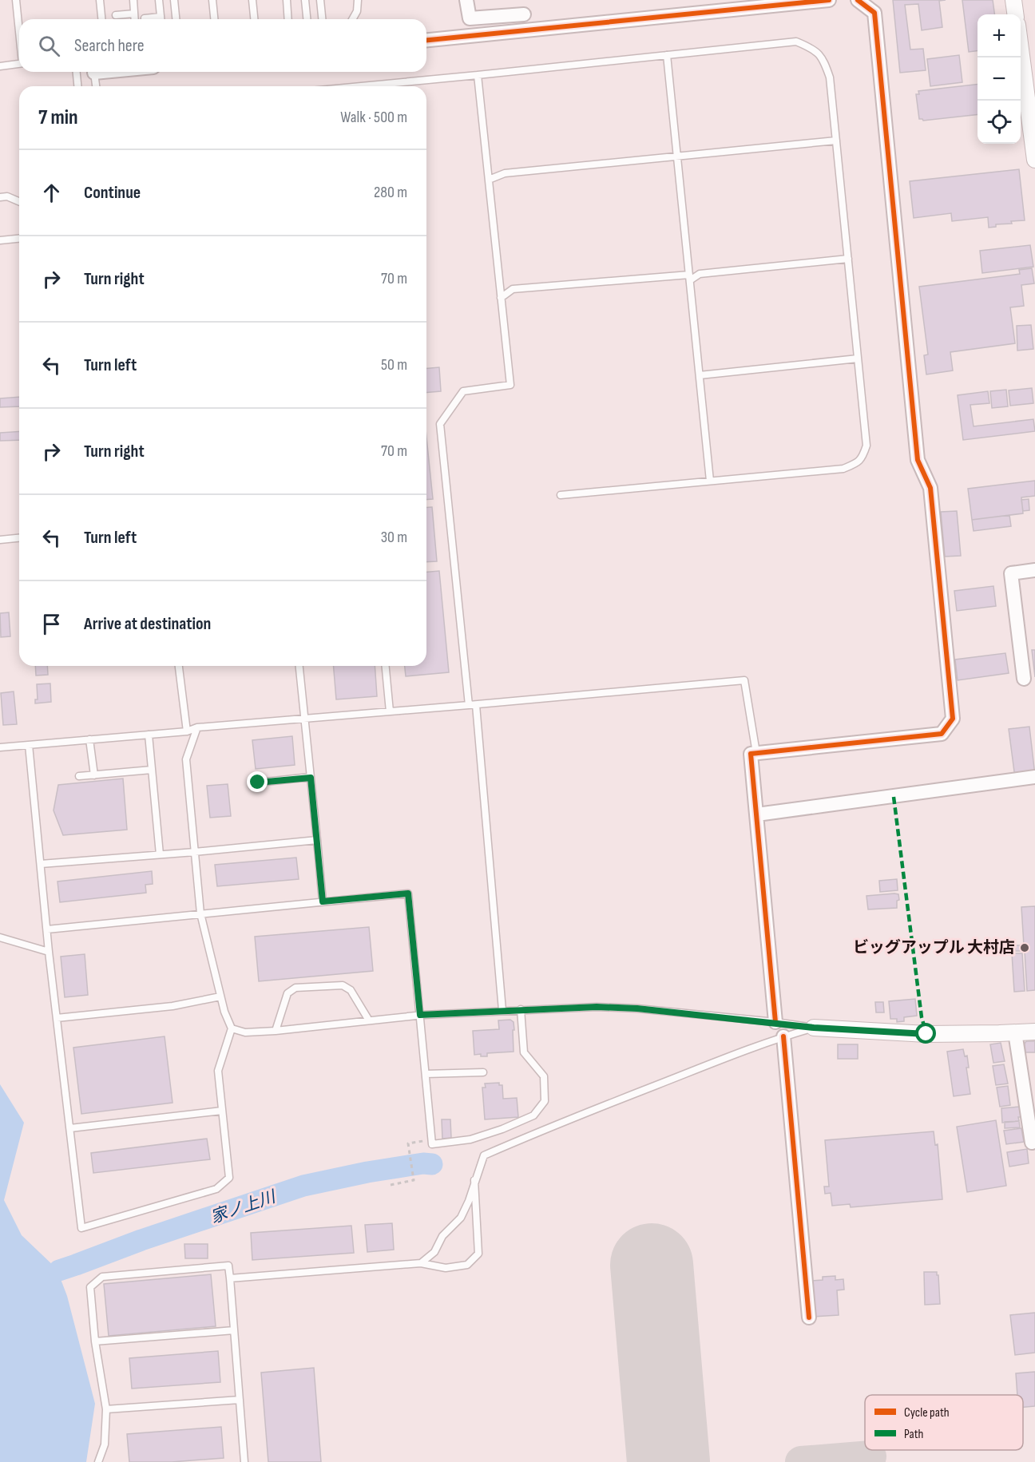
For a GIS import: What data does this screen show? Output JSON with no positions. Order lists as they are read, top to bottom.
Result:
{
  "water": ["家ノ上川"],
  "places": ["ビッグアップル 大村店"],
  "legend": ["Cycle path", "Path"],
  "page": {
    "map_buttons": ["+", "−"],
    "search": "Search here",
    "heading": ["7 min", "Walk · 500 m"],
    "list": [
      ["Continue", "280 m"],
      ["Turn right", "70 m"],
      ["Turn left", "50 m"],
      ["Turn right", "70 m"],
      ["Turn left", "30 m"],
      "Arrive at destination"
    ]
  }
}
